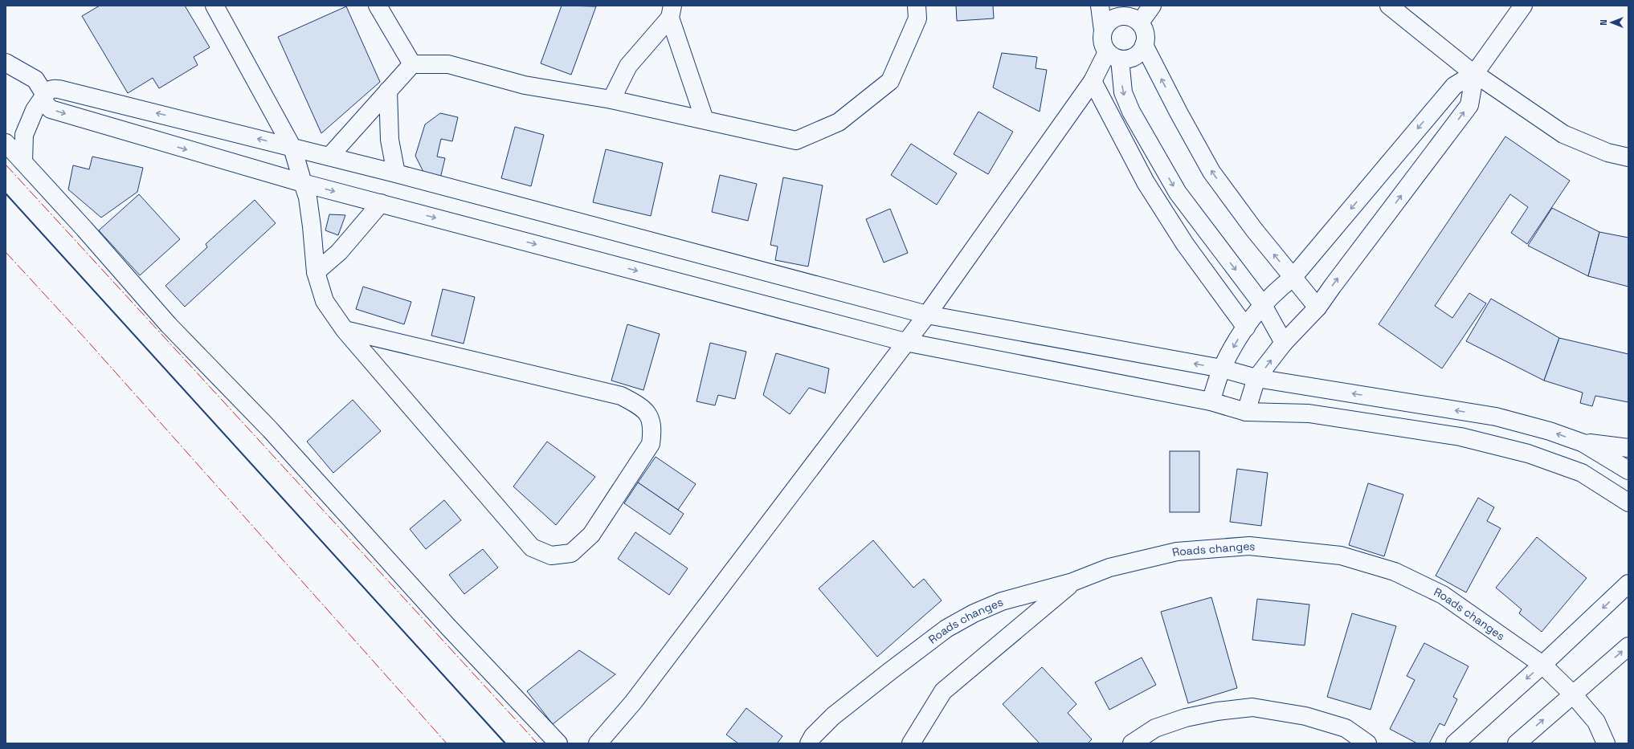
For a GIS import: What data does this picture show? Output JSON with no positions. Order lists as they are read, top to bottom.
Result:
{
  "streets": {
    "street": ["Roads changes"]
  },
  "north": "left"
}
